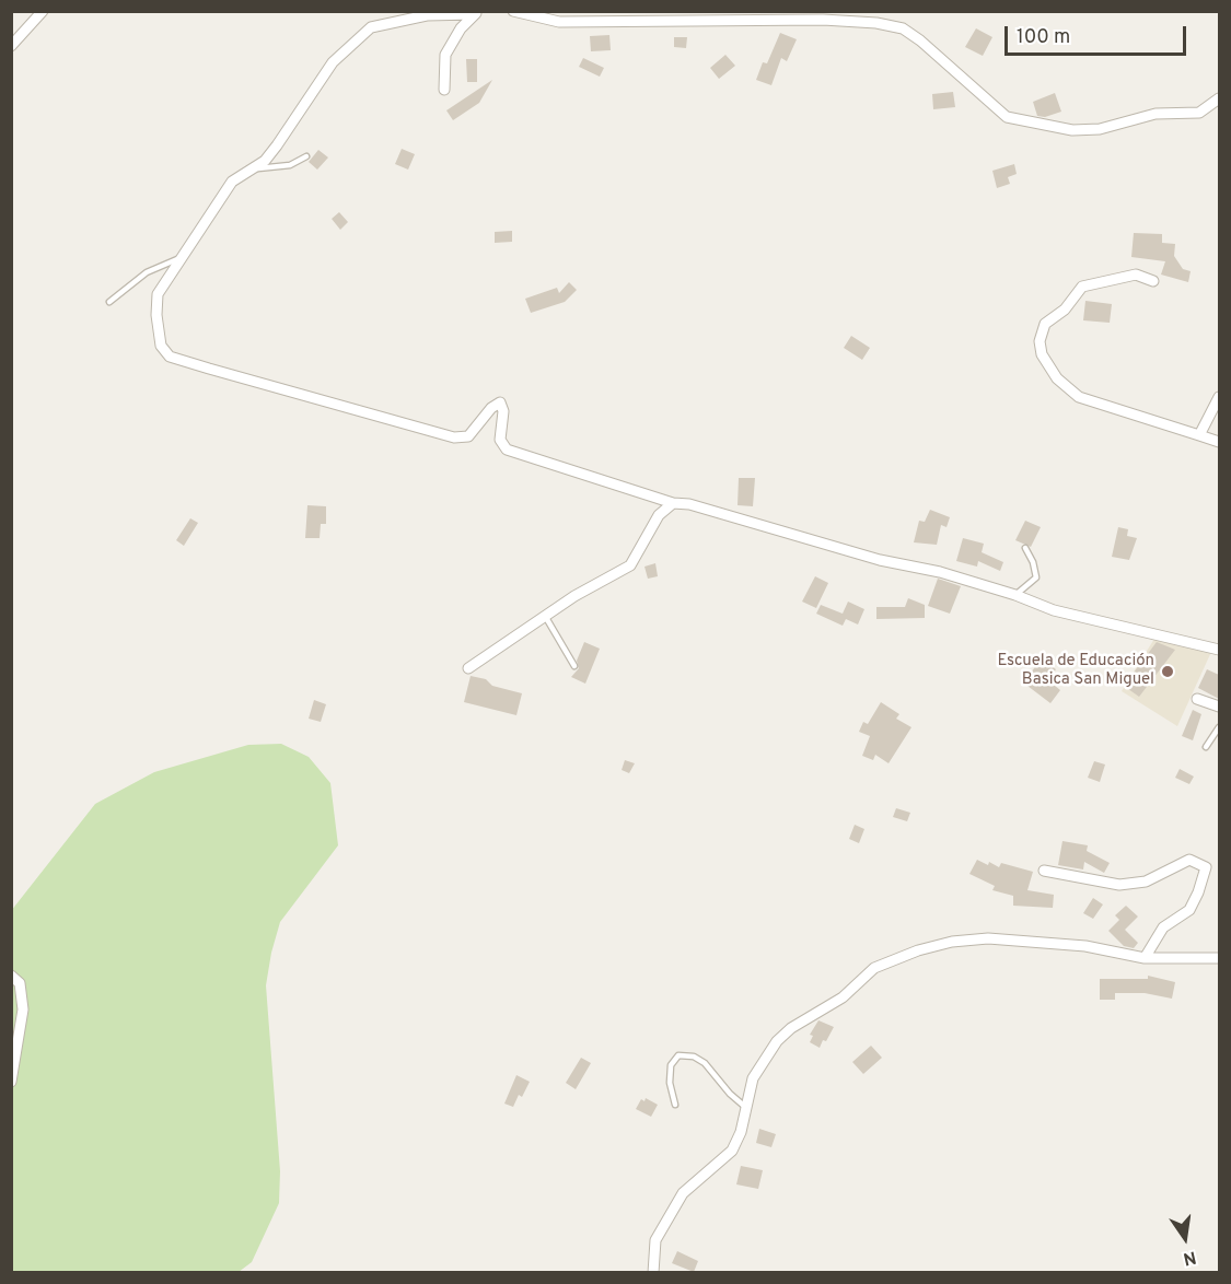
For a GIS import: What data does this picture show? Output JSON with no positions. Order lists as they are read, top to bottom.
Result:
{
  "places": ["Escuela de Educación Basica San Miguel"],
  "scale_bar": "100 m",
  "north": "bottom"
}
